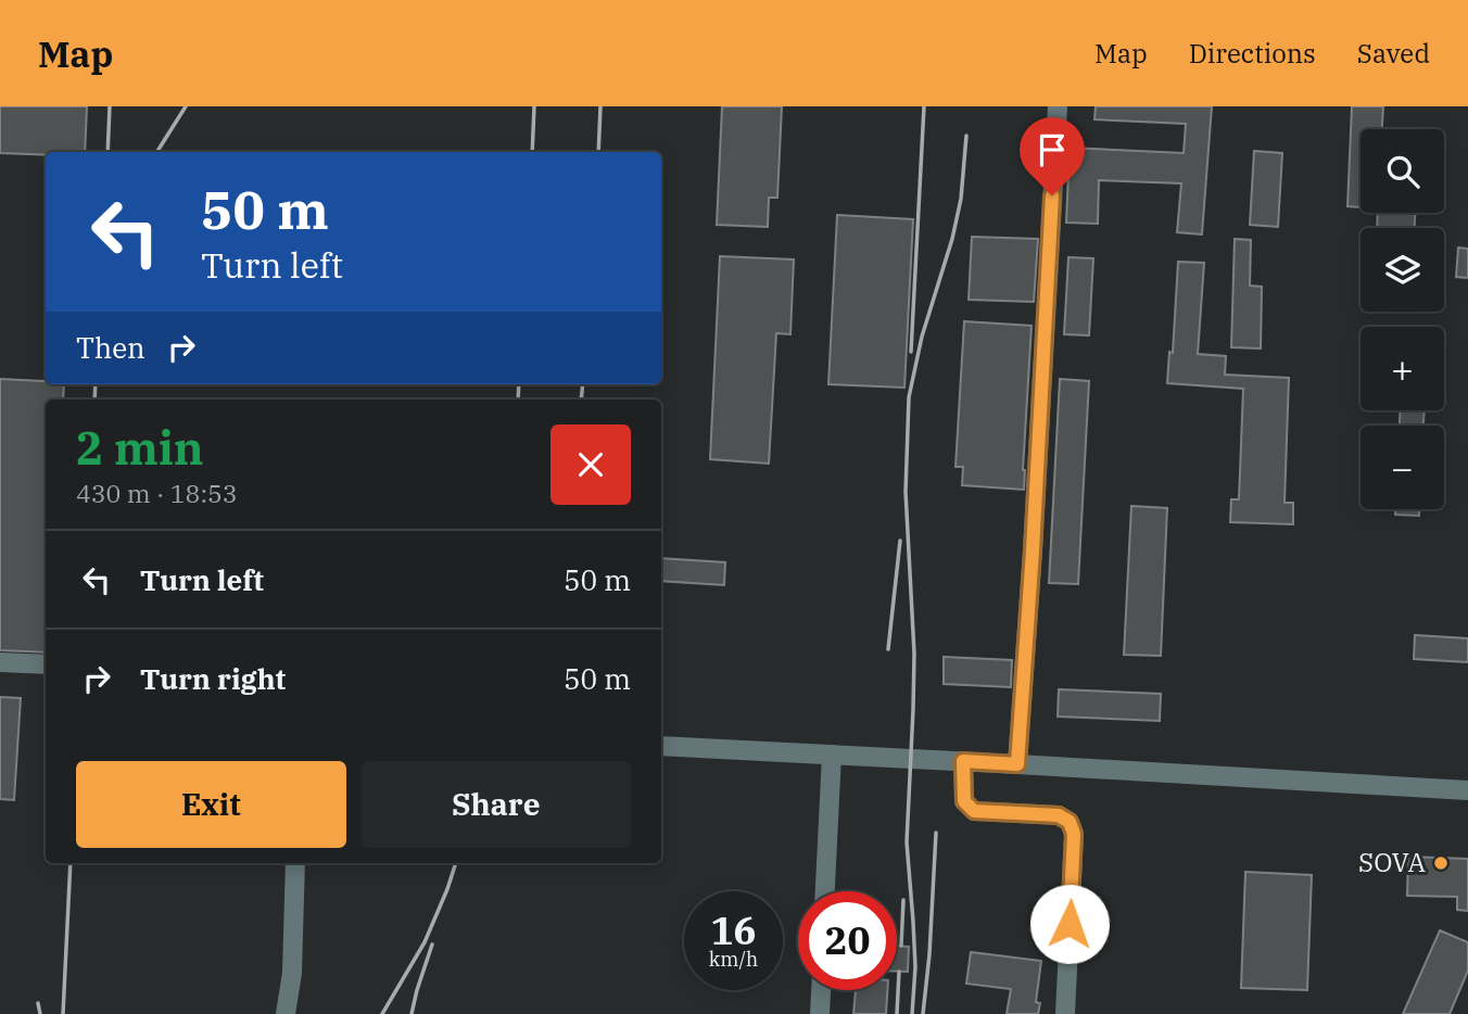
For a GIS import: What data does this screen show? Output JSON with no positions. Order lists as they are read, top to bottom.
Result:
{
  "places": ["SOVA"],
  "page": {
    "header": "Map",
    "nav": ["Map", "Directions", "Saved"],
    "map_buttons": ["+", "−"],
    "turn": ["50 m", "Turn left"],
    "then": "Then",
    "heading": ["2 min", "430 m · 18:53"],
    "list": [
      {
        "name": "Turn left",
        "value": "50 m"
      },
      {
        "name": "Turn right",
        "value": "50 m"
      }
    ],
    "buttons": ["Exit", "Share"],
    "speed": "16 km/h",
    "limit": "20"
  }
}
